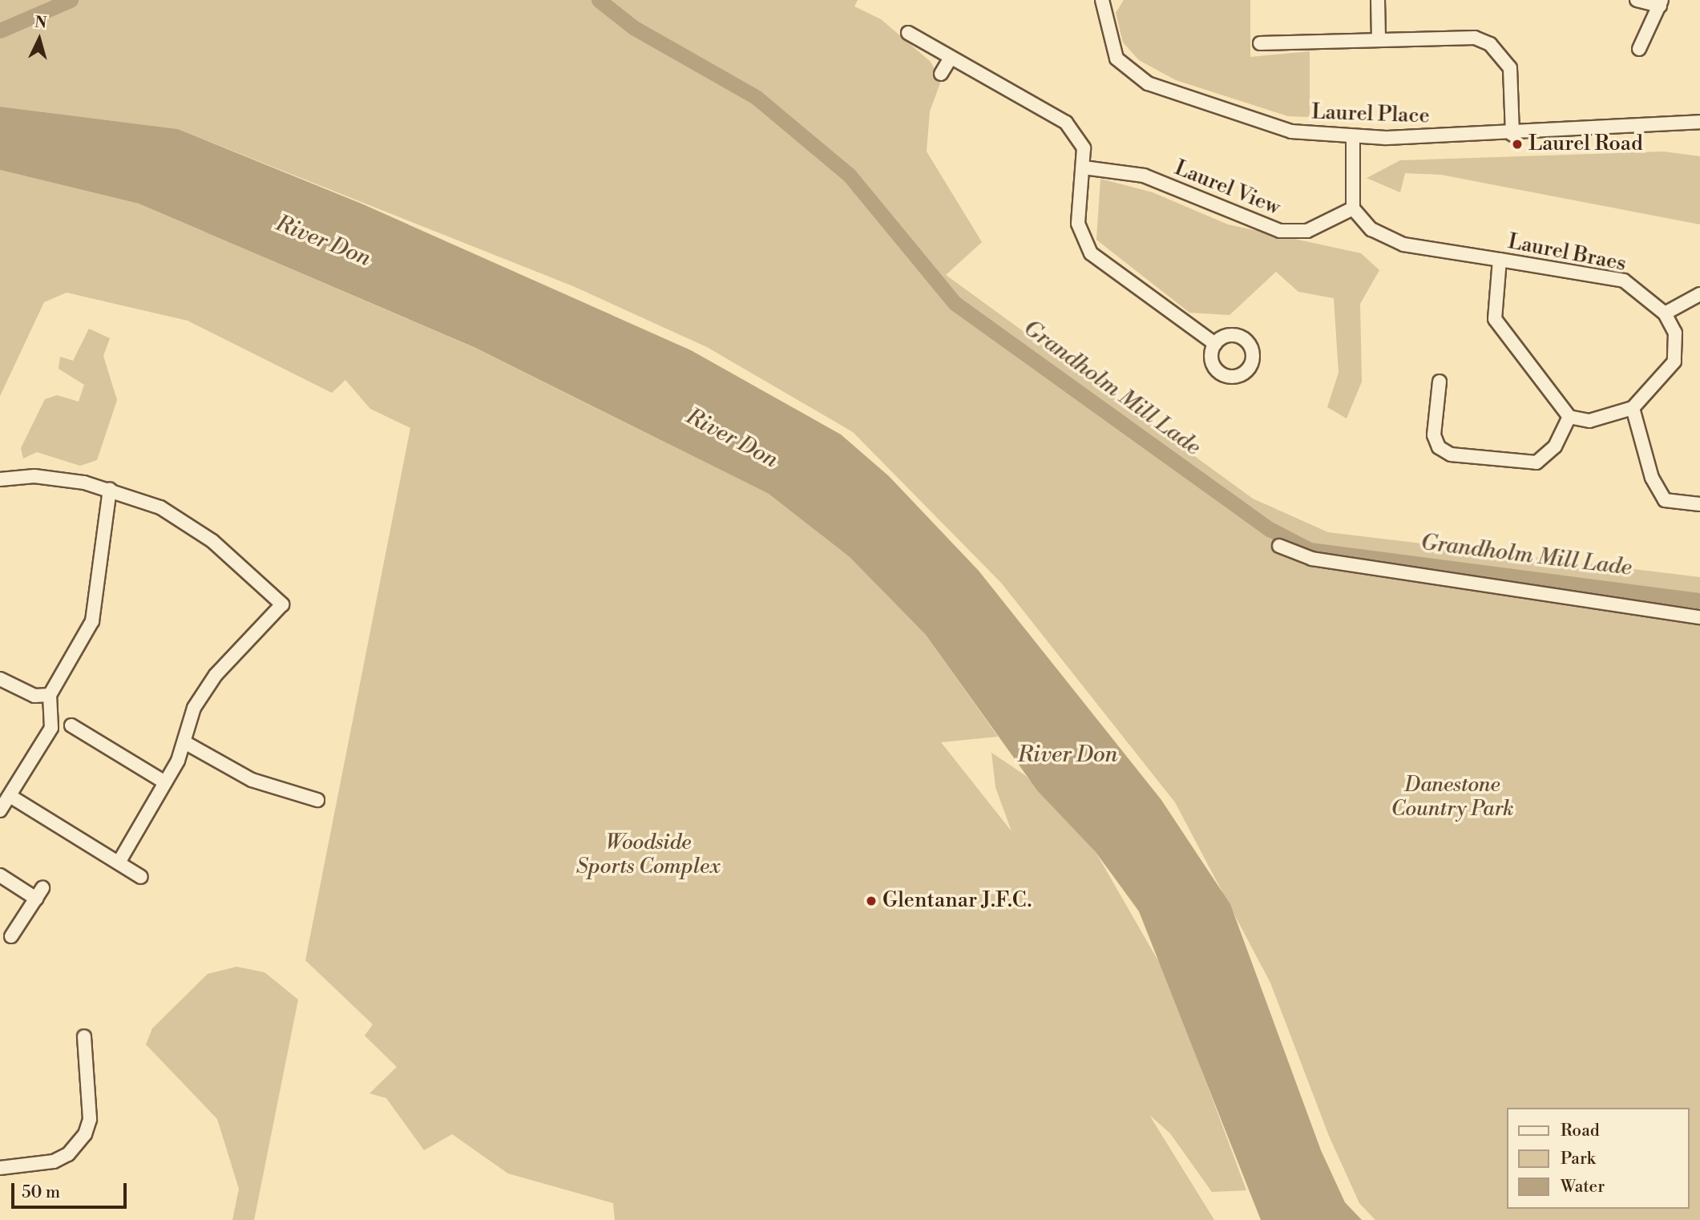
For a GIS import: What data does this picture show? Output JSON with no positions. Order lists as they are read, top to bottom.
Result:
{
  "streets": {
    "street": ["Laurel Place", "Laurel View", "Laurel Braes"]
  },
  "crossings": [
    ["Laurel View", "Laurel Braes"]
  ],
  "water": ["River Don", "Grandholm Mill Lade"],
  "parks": ["Danestone Country Park", "Woodside Sports Complex"],
  "places": ["Laurel Road", "Glentanar J.F.C."],
  "legend": ["Road", "Park", "Water"],
  "scale_bar": "50 m",
  "north": "top"
}
